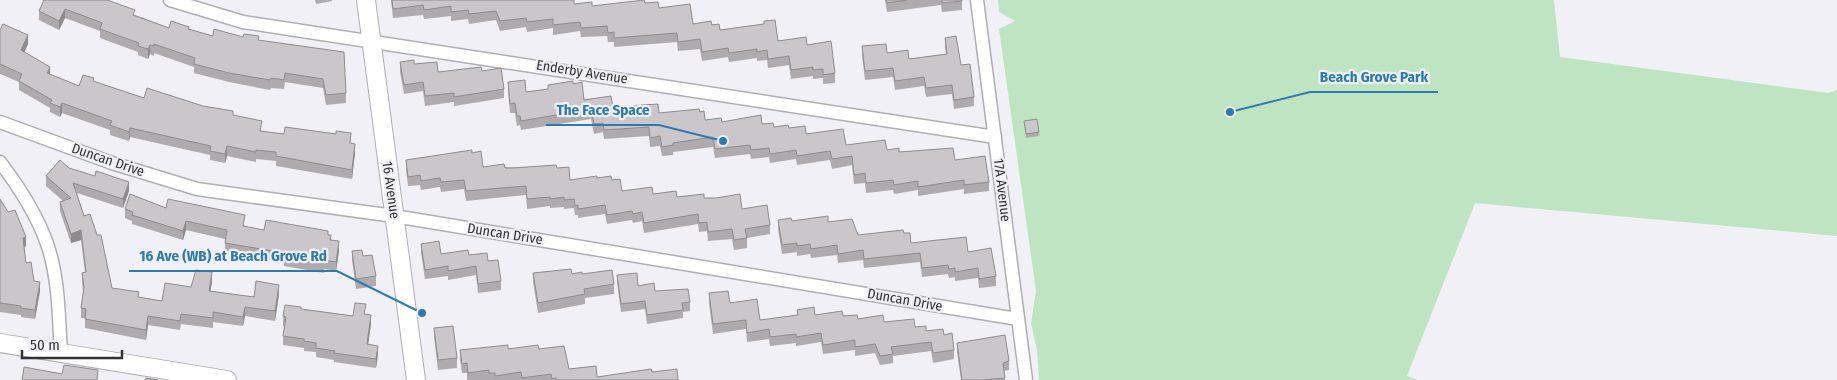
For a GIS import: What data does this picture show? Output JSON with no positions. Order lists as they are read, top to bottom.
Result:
{
  "streets": {
    "street": [
      "Enderby Avenue",
      "Duncan Drive",
      "16 Avenue",
      "17A Avenue"
    ]
  },
  "crossings": [
    ["Enderby Avenue", "16 Avenue"],
    ["Enderby Avenue", "17A Avenue"],
    ["Duncan Drive", "16 Avenue"],
    ["Duncan Drive", "17A Avenue"]
  ],
  "places": ["Beach Grove Park", "The Face Space", "16 Ave (WB) at Beach Grove Rd"],
  "scale_bar": "50 m"
}
